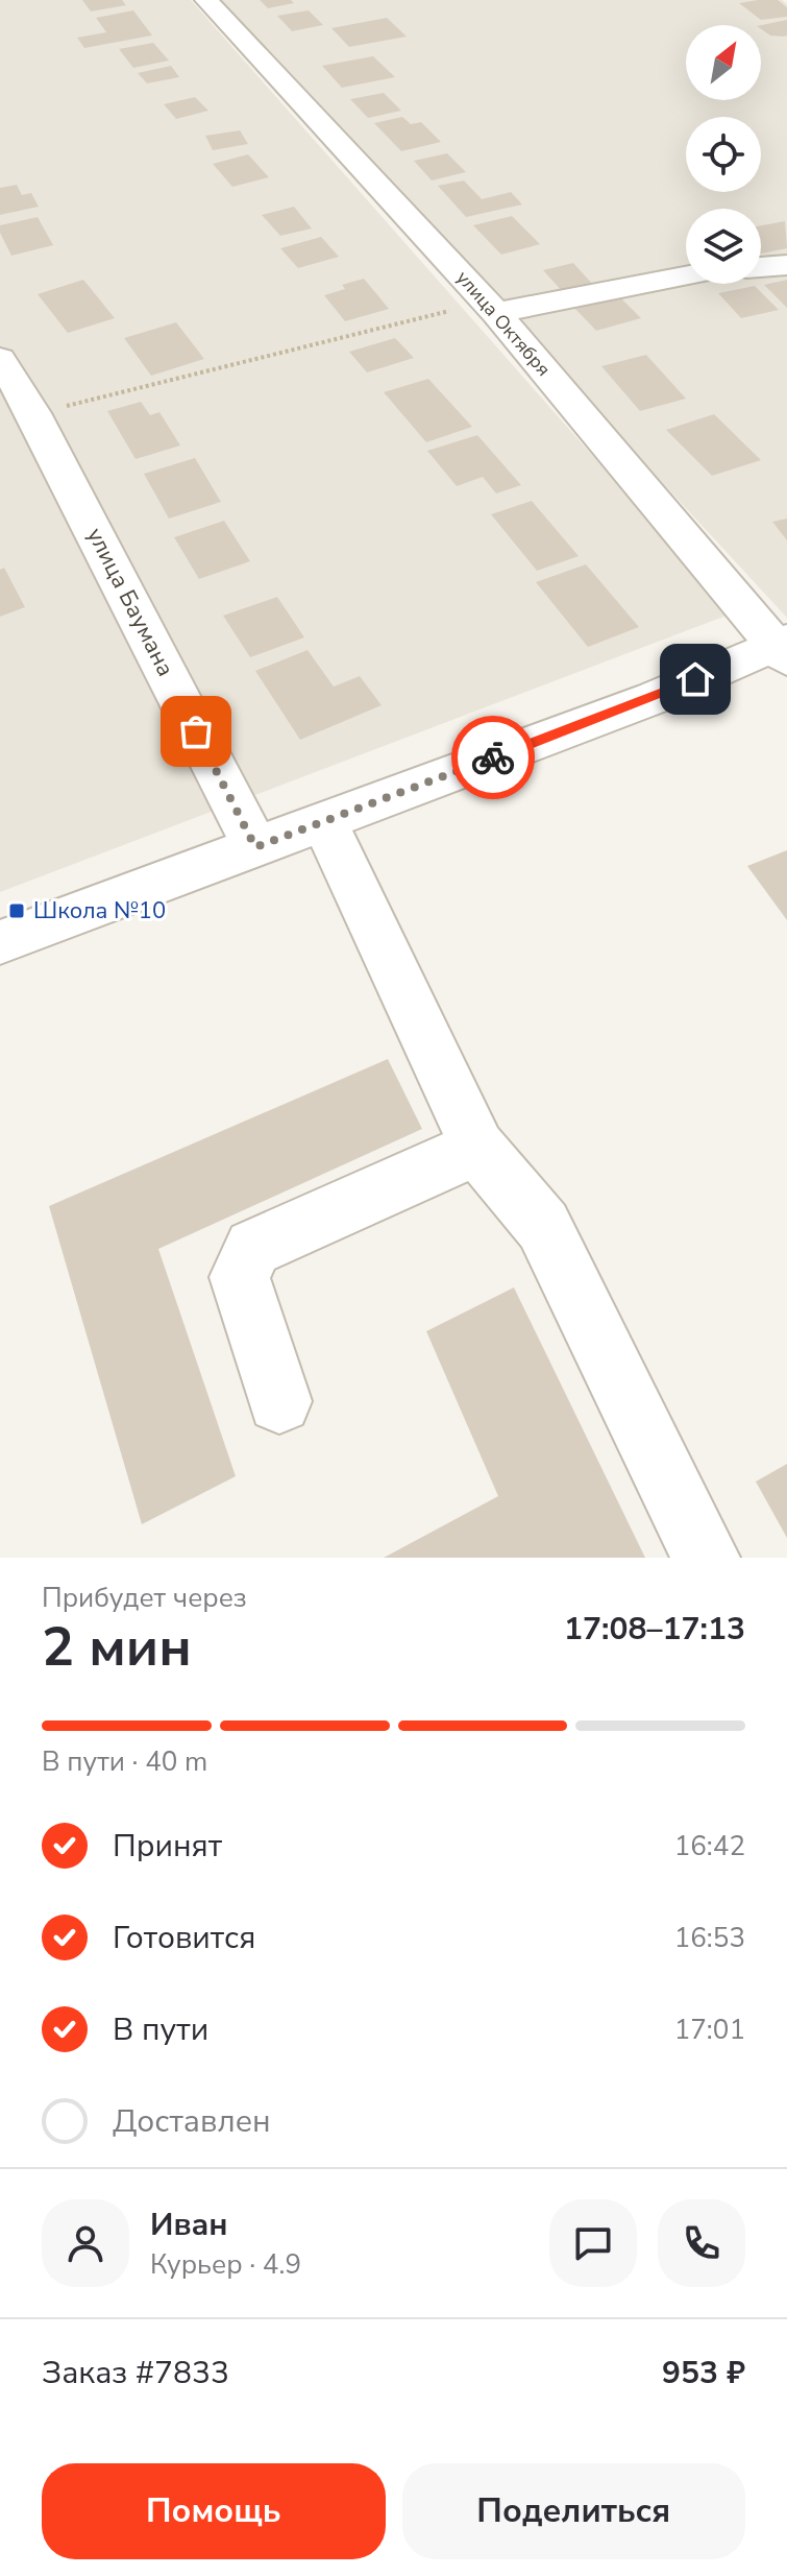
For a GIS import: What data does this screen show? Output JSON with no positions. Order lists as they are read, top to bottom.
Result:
{
  "streets": {
    "street": ["улица Октября", "улица Баумана"]
  },
  "places": {
    "transit": ["Школа №10"]
  },
  "north": "top right",
  "page": {
    "heading": ["2 мин", "Прибудет через", "17:08–17:13"],
    "panel": [
      "Иван",
      "Курьер · 4.9",
      "Заказ #7833",
      "953 ₽"
    ],
    "bar": "В пути · 40 m",
    "list": [
      ["Принят", "16:42"],
      ["Готовится", "16:53"],
      ["В пути", "17:01"],
      "Доставлен"
    ],
    "buttons": ["Помощь", "Поделиться"]
  }
}
